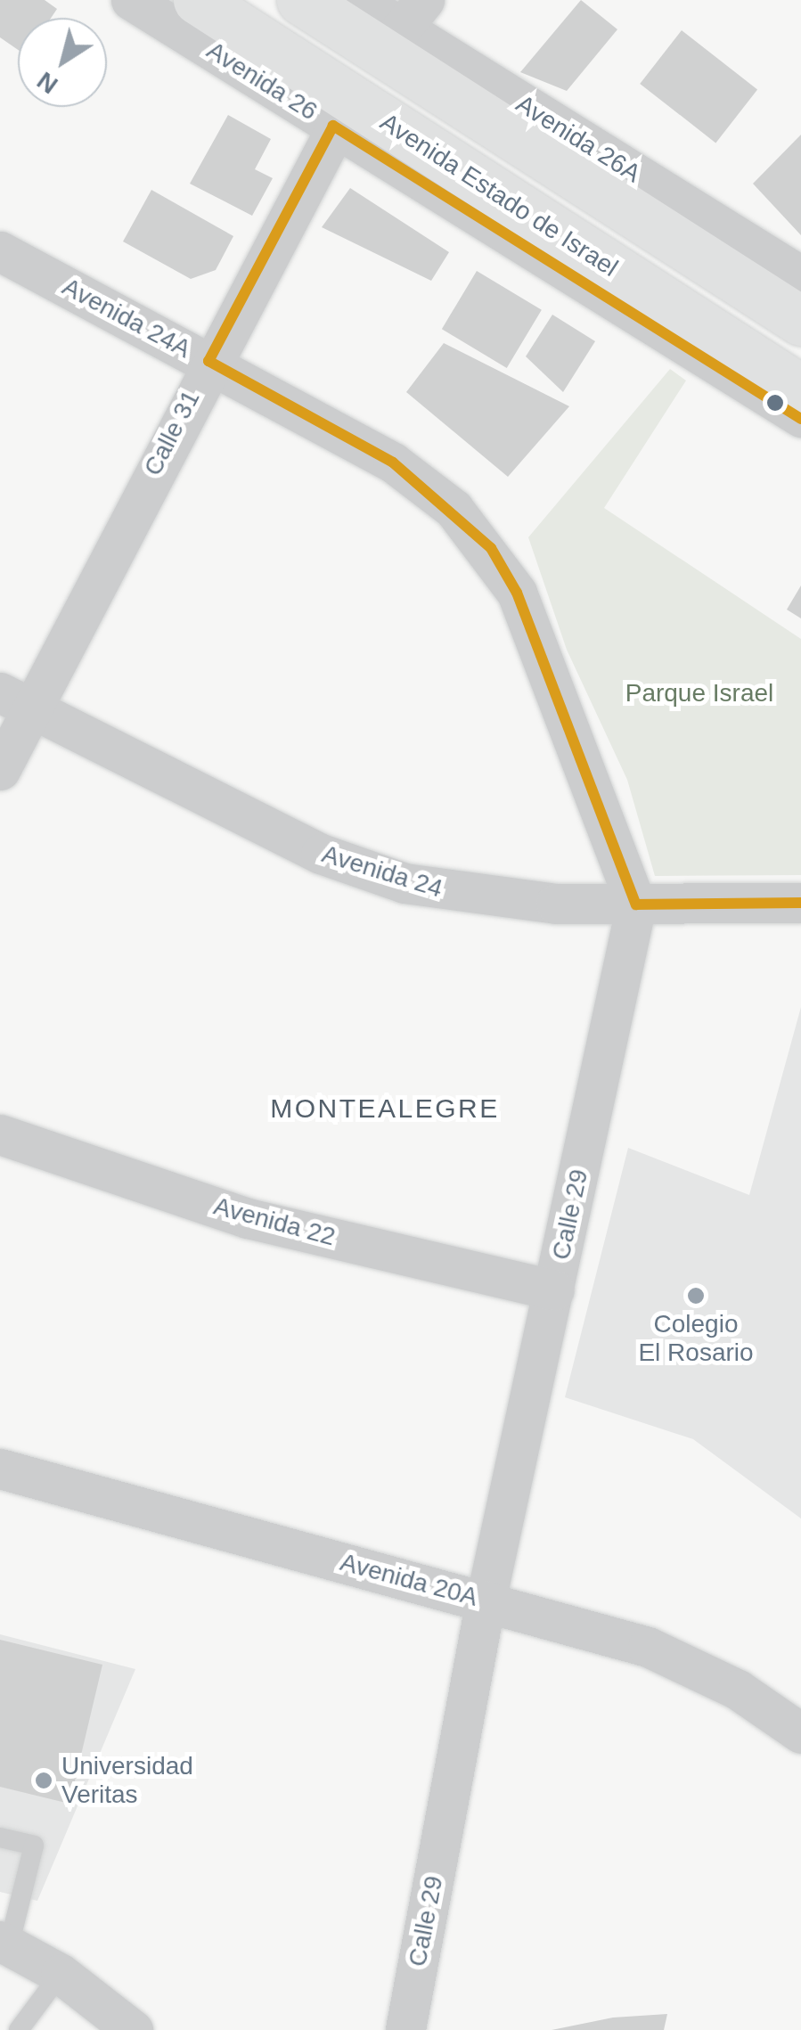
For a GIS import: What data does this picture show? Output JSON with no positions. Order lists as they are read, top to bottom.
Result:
{
  "streets": {
    "main road": ["Avenida Estado de Israel"],
    "street": [
      "Avenida 26",
      "Avenida 26A",
      "Avenida 24A",
      "Calle 31",
      "Avenida 24",
      "Calle 29",
      "Avenida 22",
      "Avenida 20A"
    ]
  },
  "crossings": [
    ["Avenida 26", "Avenida Estado de Israel"],
    ["Avenida 26", "Calle 31"],
    ["Avenida Estado de Israel", "Calle 31"],
    ["Avenida 24A", "Calle 31"],
    ["Avenida 24A", "Avenida 24"],
    ["Avenida 24A", "Calle 29"],
    ["Calle 31", "Avenida 24"],
    ["Avenida 24", "Calle 29"],
    ["Calle 29", "Avenida 22"],
    ["Calle 29", "Avenida 20A"]
  ],
  "districts": ["MONTEALEGRE"],
  "parks": ["Parque Israel"],
  "places": ["Colegio El Rosario", "Universidad Veritas"],
  "north": "bottom left"
}
